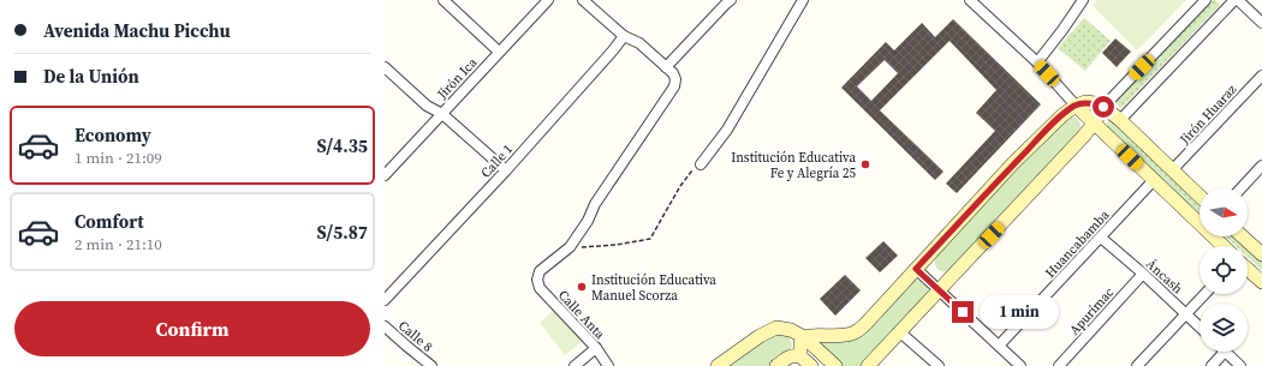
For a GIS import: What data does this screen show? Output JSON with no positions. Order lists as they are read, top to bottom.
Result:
{
  "streets": {
    "street": [
      "Jirón Ica",
      "Jirón Huaraz",
      "Calle 1",
      "Huancabamba",
      "Áncash",
      "Apurímac",
      "Calle Anta",
      "Calle 8"
    ]
  },
  "crossings": [
    ["Huancabamba", "Áncash"],
    ["Áncash", "Apurímac"]
  ],
  "places": ["Institución Educativa Fe y Alegría 25", "Institución Educativa Manuel Scorza"],
  "north": "right",
  "page": {
    "banner": ["Avenida Machu Picchu", "De la Unión"],
    "list": [
      {
        "name": "Economy",
        "note": "1 min · 21:09",
        "value": "S/4.35"
      },
      {
        "name": "Comfort",
        "note": "2 min · 21:10",
        "value": "S/5.87"
      }
    ],
    "buttons": "Confirm",
    "bubble": "1 min"
  }
}
